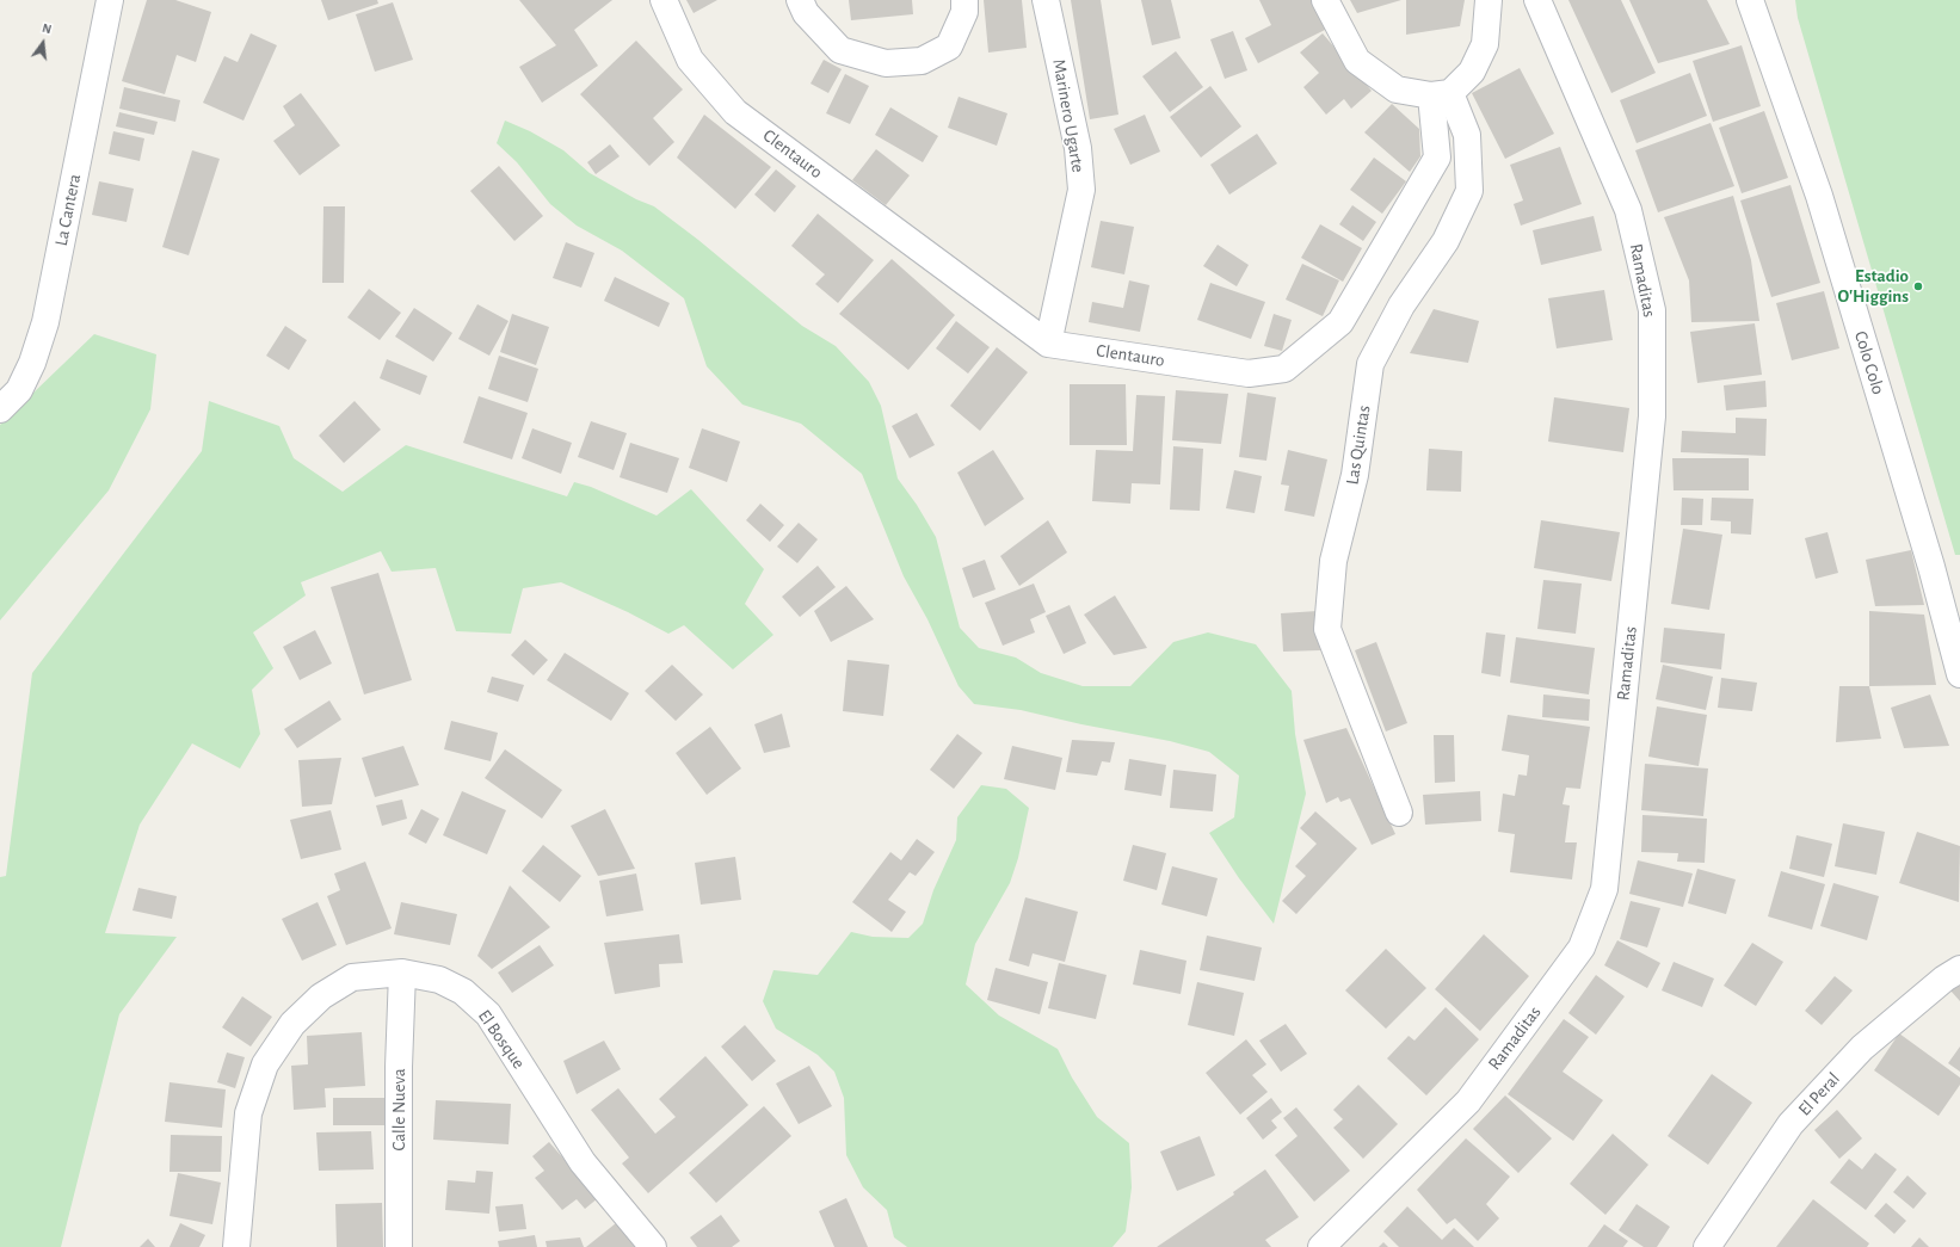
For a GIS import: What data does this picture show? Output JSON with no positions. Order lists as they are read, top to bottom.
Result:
{
  "streets": {
    "street": [
      "Marinero Ugarte",
      "Clentauro",
      "La Cantera",
      "Ramaditas",
      "Colo Colo",
      "Las Quintas",
      "El Bosque",
      "El Peral",
      "Calle Nueva"
    ]
  },
  "crossings": [
    ["Marinero Ugarte", "Clentauro"],
    ["Clentauro", "Las Quintas"],
    ["El Bosque", "Calle Nueva"]
  ],
  "places": ["Estadio O'Higgins"],
  "north": "top"
}
